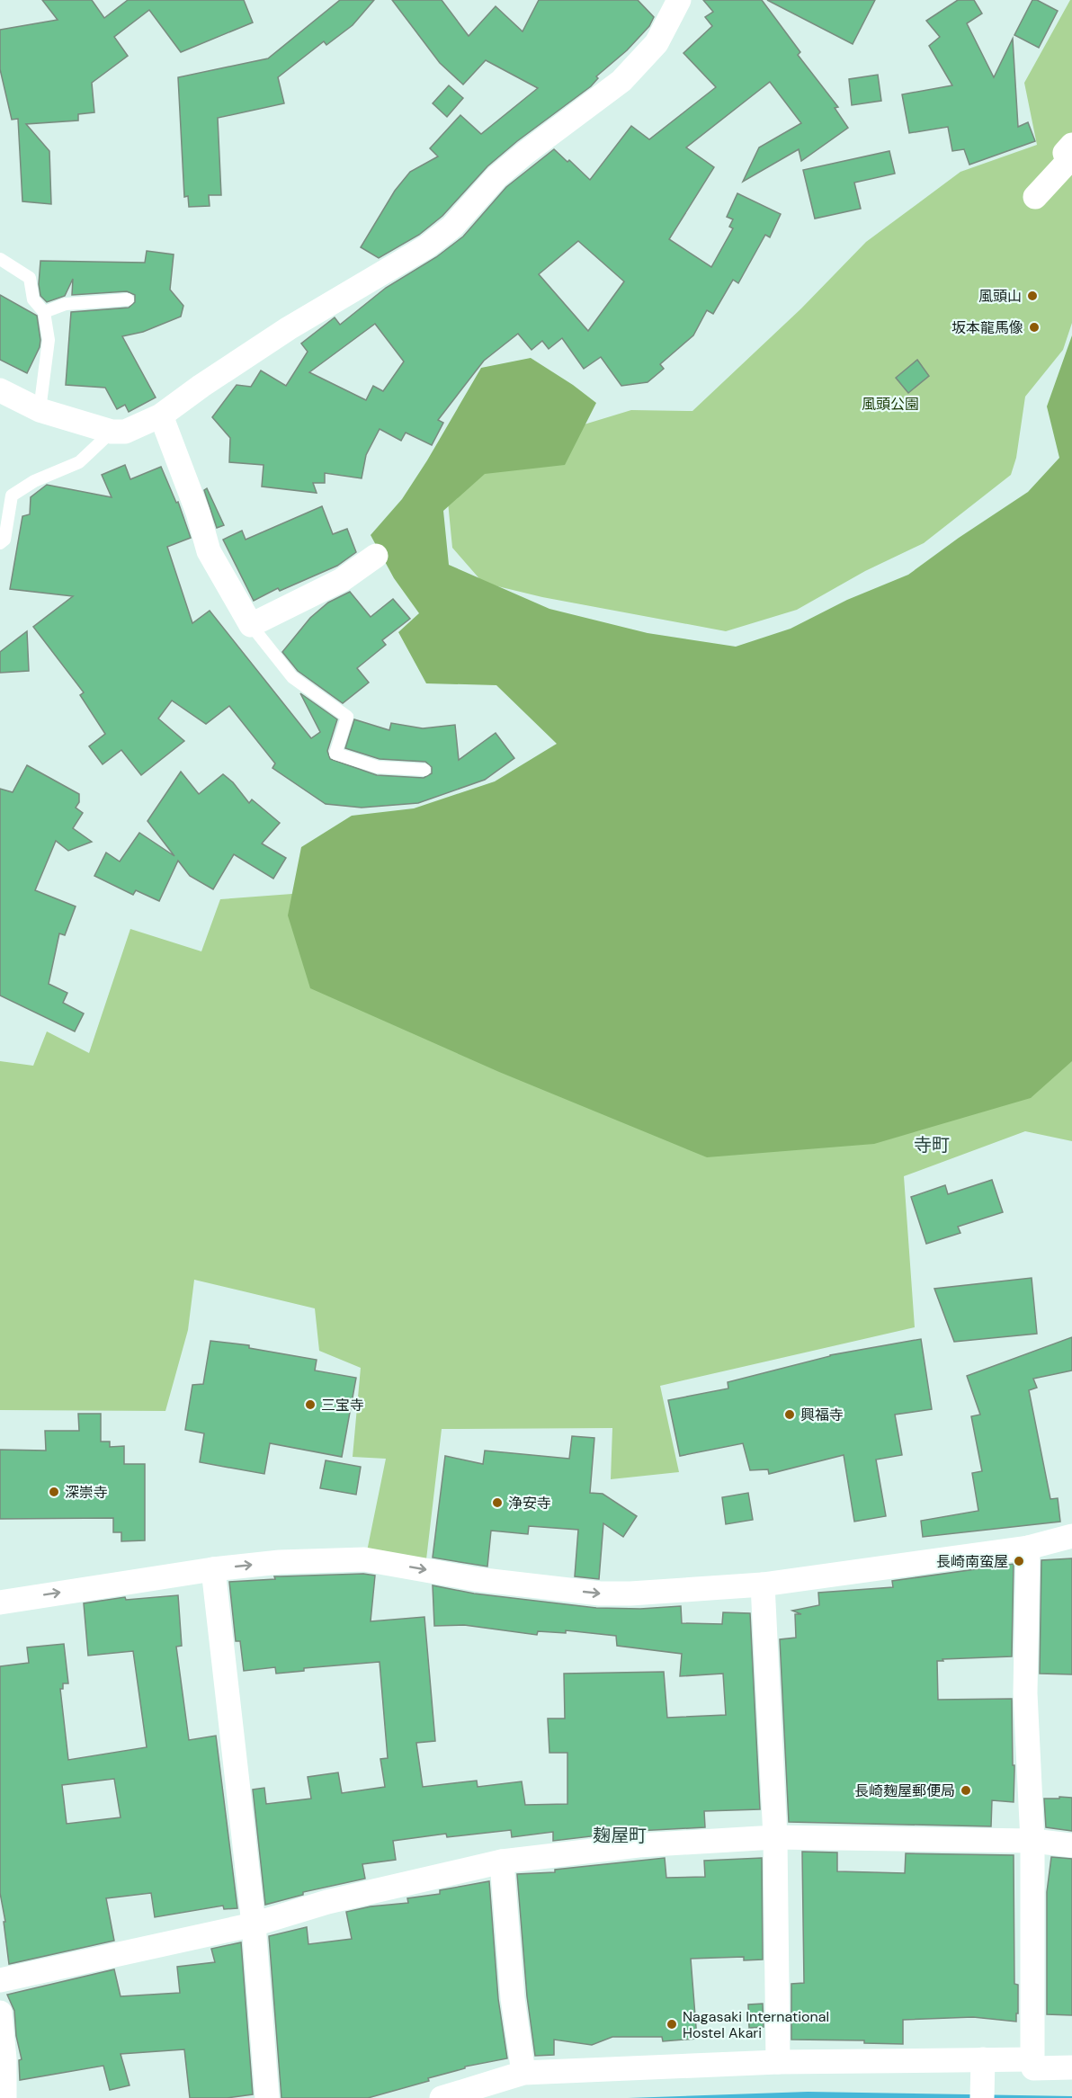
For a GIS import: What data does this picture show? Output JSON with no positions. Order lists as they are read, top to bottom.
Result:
{
  "districts": ["寺町", "麹屋町"],
  "parks": ["風頭公園"],
  "places": [
    "風頭山",
    "坂本龍馬像",
    "三宝寺",
    "興福寺",
    "深崇寺",
    "浄安寺",
    "長崎南蛮屋",
    "長崎麹屋郵便局",
    "Nagasaki International Hostel Akari"
  ]
}
